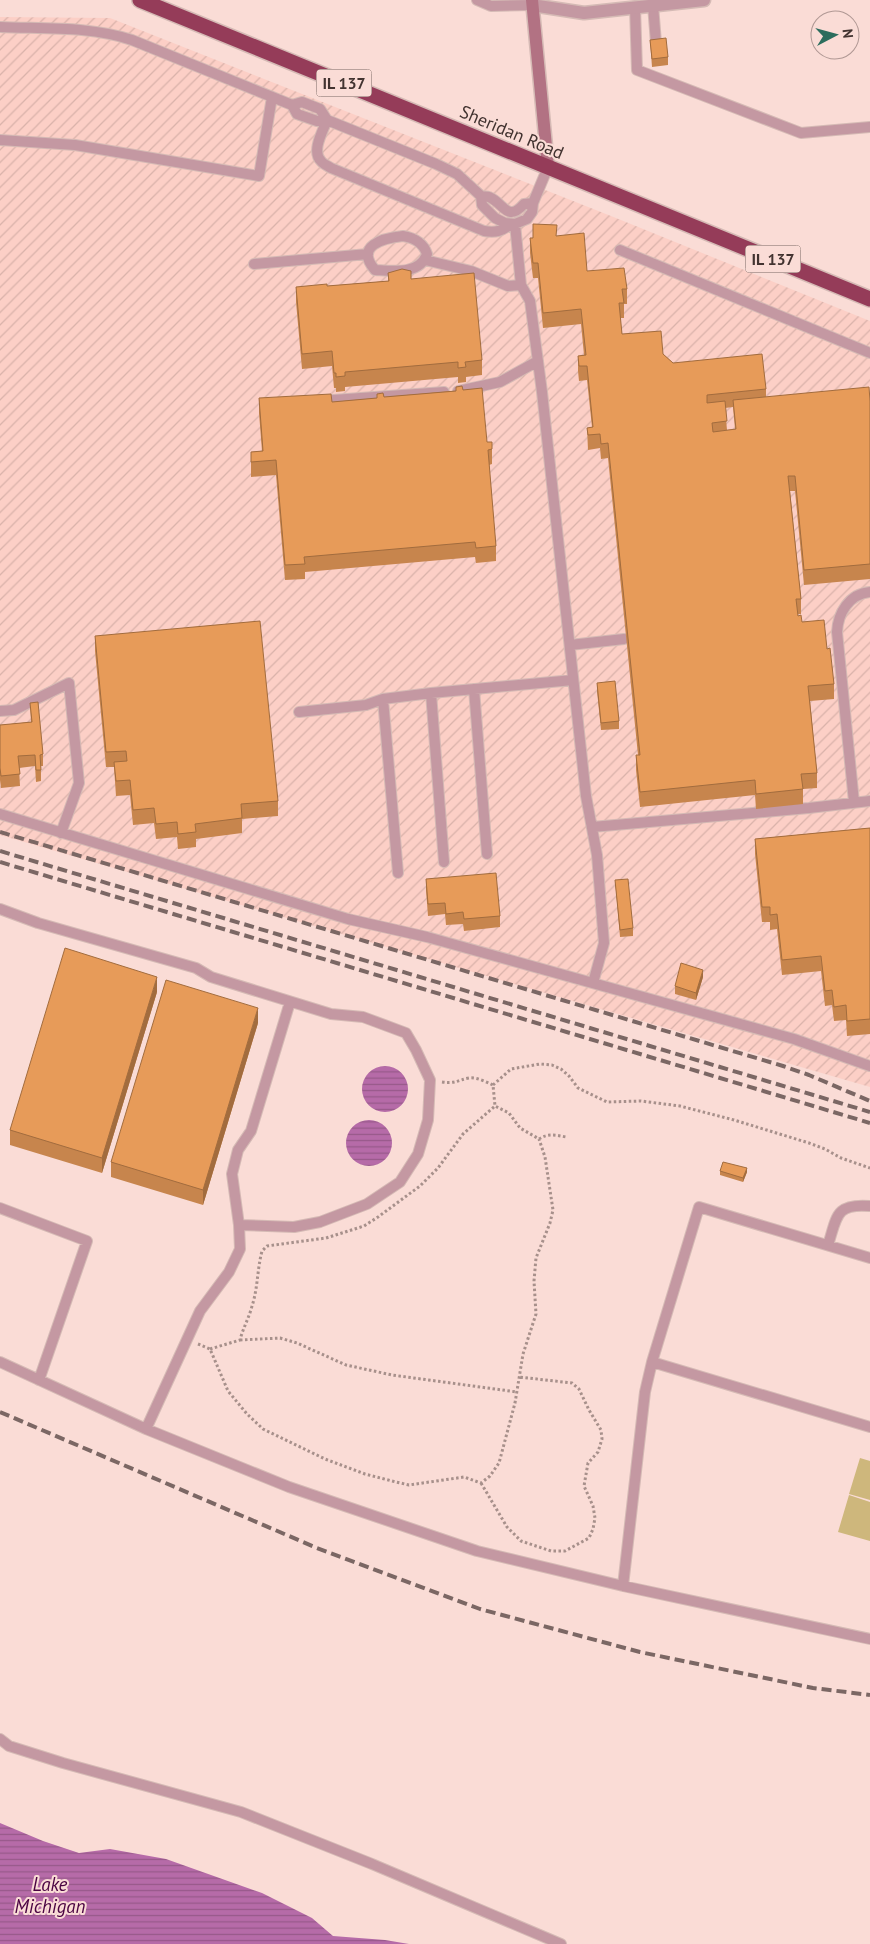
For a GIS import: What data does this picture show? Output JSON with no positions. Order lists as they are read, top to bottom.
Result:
{
  "streets": {
    "highway": ["IL 137", "Sheridan Road"]
  },
  "water": ["Lake Michigan"],
  "north": "right"
}
